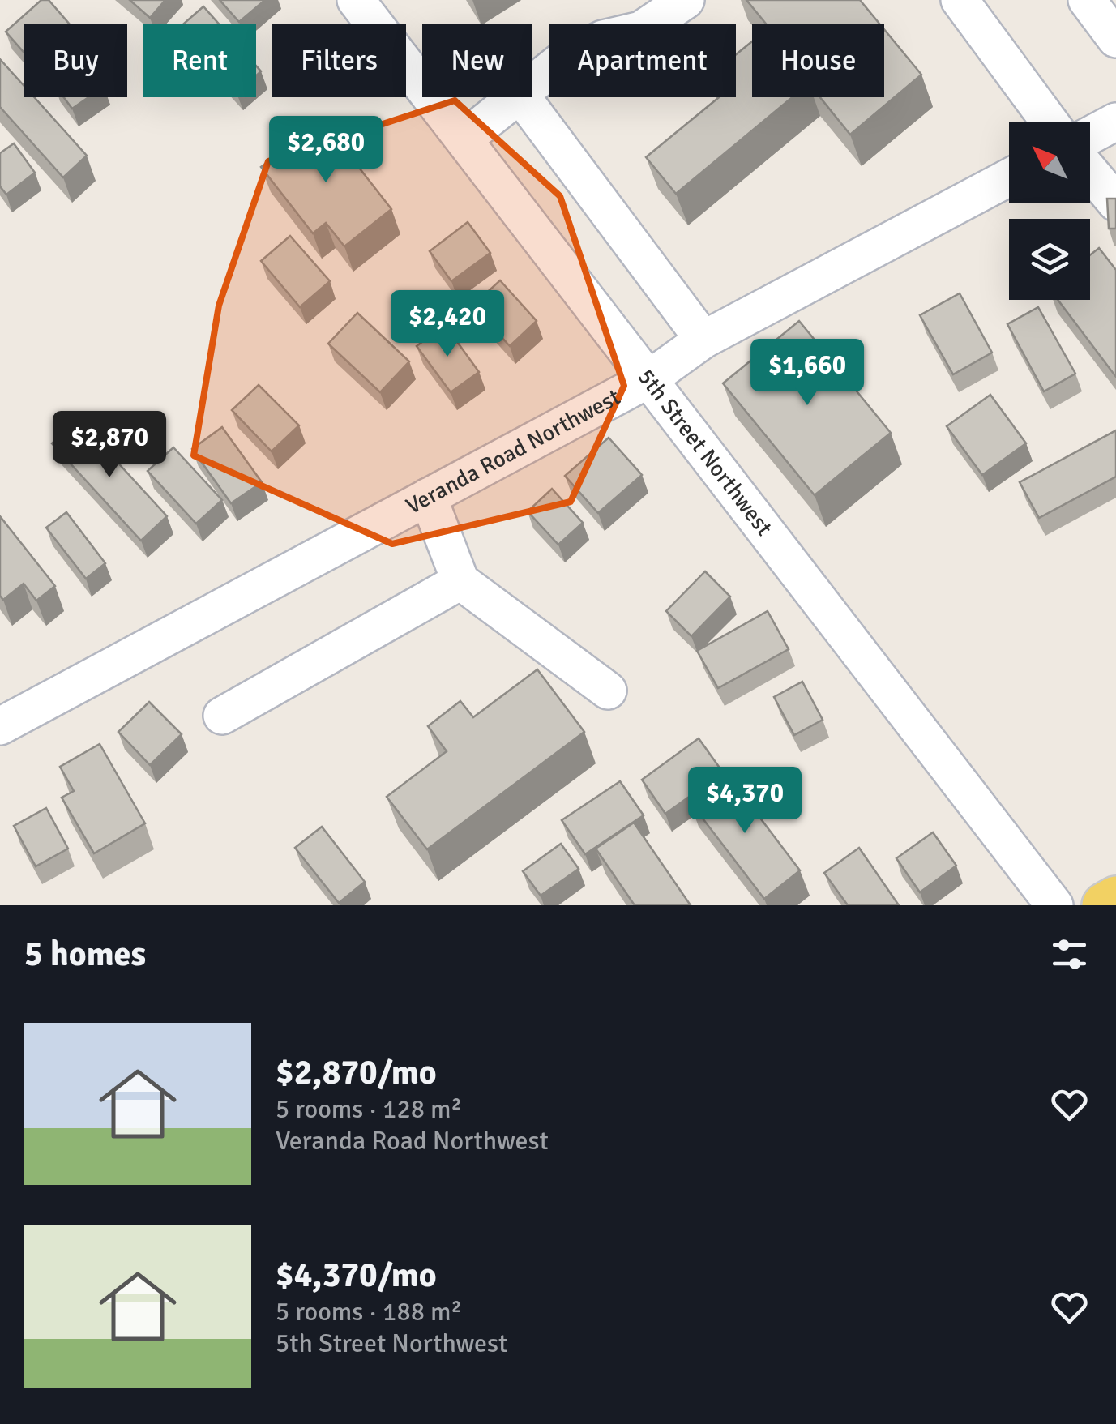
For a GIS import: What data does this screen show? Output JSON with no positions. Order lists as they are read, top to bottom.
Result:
{
  "streets": {
    "street": ["Veranda Road Northwest", "5th Street Northwest"]
  },
  "crossings": [
    ["Veranda Road Northwest", "5th Street Northwest"]
  ],
  "north": "top left",
  "page": {
    "chip": [
      "Buy",
      "Rent",
      "Filters",
      "New",
      "Apartment",
      "House"
    ],
    "price": [
      "$2,680",
      "$2,420",
      "$1,660",
      "$2,870",
      "$4,370"
    ],
    "heading": "5 homes",
    "list": [
      {
        "name": "$2,870/mo",
        "note": "5 rooms · 128 m² · Veranda Road Northwest"
      },
      {
        "name": "$4,370/mo",
        "note": "5 rooms · 188 m² · 5th Street Northwest"
      }
    ]
  }
}
